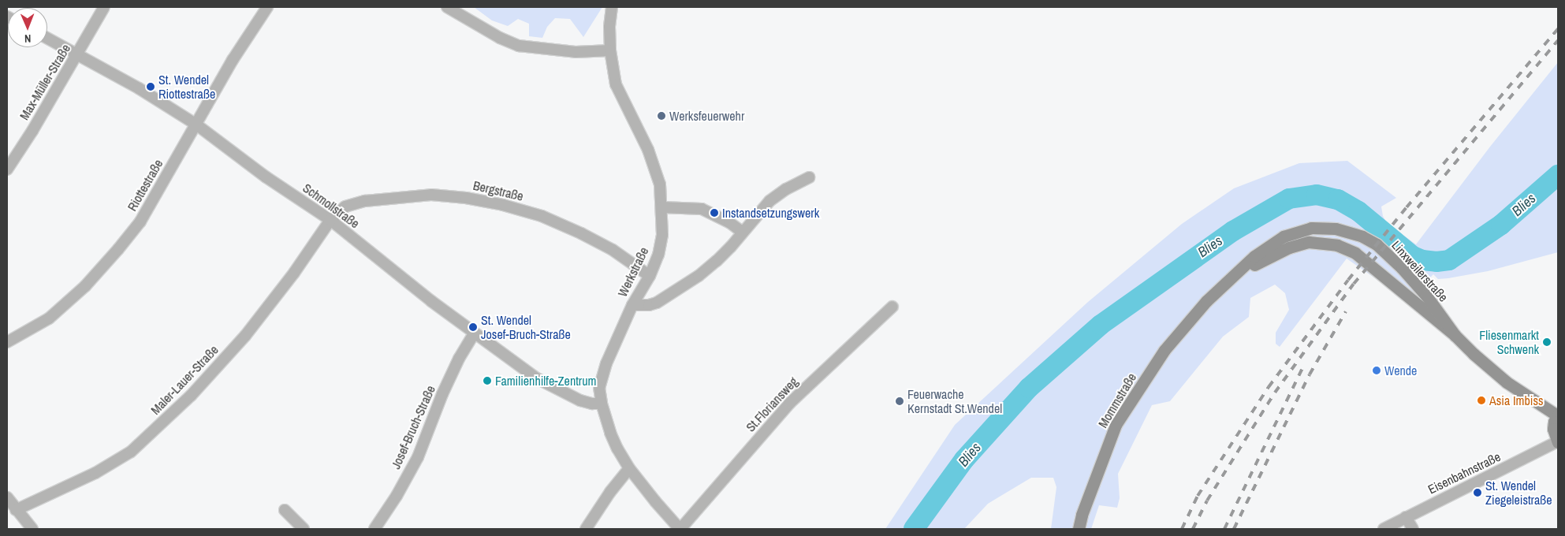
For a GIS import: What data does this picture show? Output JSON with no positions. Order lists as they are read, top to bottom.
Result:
{
  "streets": {
    "main road": ["Linxweilerstraße", "Mommstraße"],
    "street": [
      "Max-Müller-Straße",
      "Riottestraße",
      "Bergstraße",
      "Schmollstraße",
      "Werkstraße",
      "Maler-Lauer-Straße",
      "St.Floriansweg",
      "Josef-Bruch-Straße",
      "Eisenbahnstraße"
    ]
  },
  "crossings": [
    ["Max-Müller-Straße", "Schmollstraße"],
    ["Riottestraße", "Schmollstraße"],
    ["Bergstraße", "Schmollstraße"],
    ["Bergstraße", "Werkstraße"],
    ["Bergstraße", "Maler-Lauer-Straße"],
    ["Schmollstraße", "Werkstraße"],
    ["Schmollstraße", "Maler-Lauer-Straße"],
    ["Schmollstraße", "Josef-Bruch-Straße"],
    ["Linxweilerstraße", "Mommstraße"],
    ["Linxweilerstraße", "Eisenbahnstraße"],
    ["Werkstraße", "St.Floriansweg"]
  ],
  "water": ["Blies"],
  "places": [
    "St. Wendel Riottestraße",
    "Werksfeuerwehr",
    "Instandsetzungswerk",
    "St. Wendel Josef-Bruch-Straße",
    "Fliesenmarkt Schwenk",
    "Wende",
    "Familienhilfe-Zentrum",
    "Asia Imbiss",
    "Feuerwache Kernstadt St.Wendel",
    "St. Wendel Ziegeleistraße"
  ],
  "north": "bottom"
}
